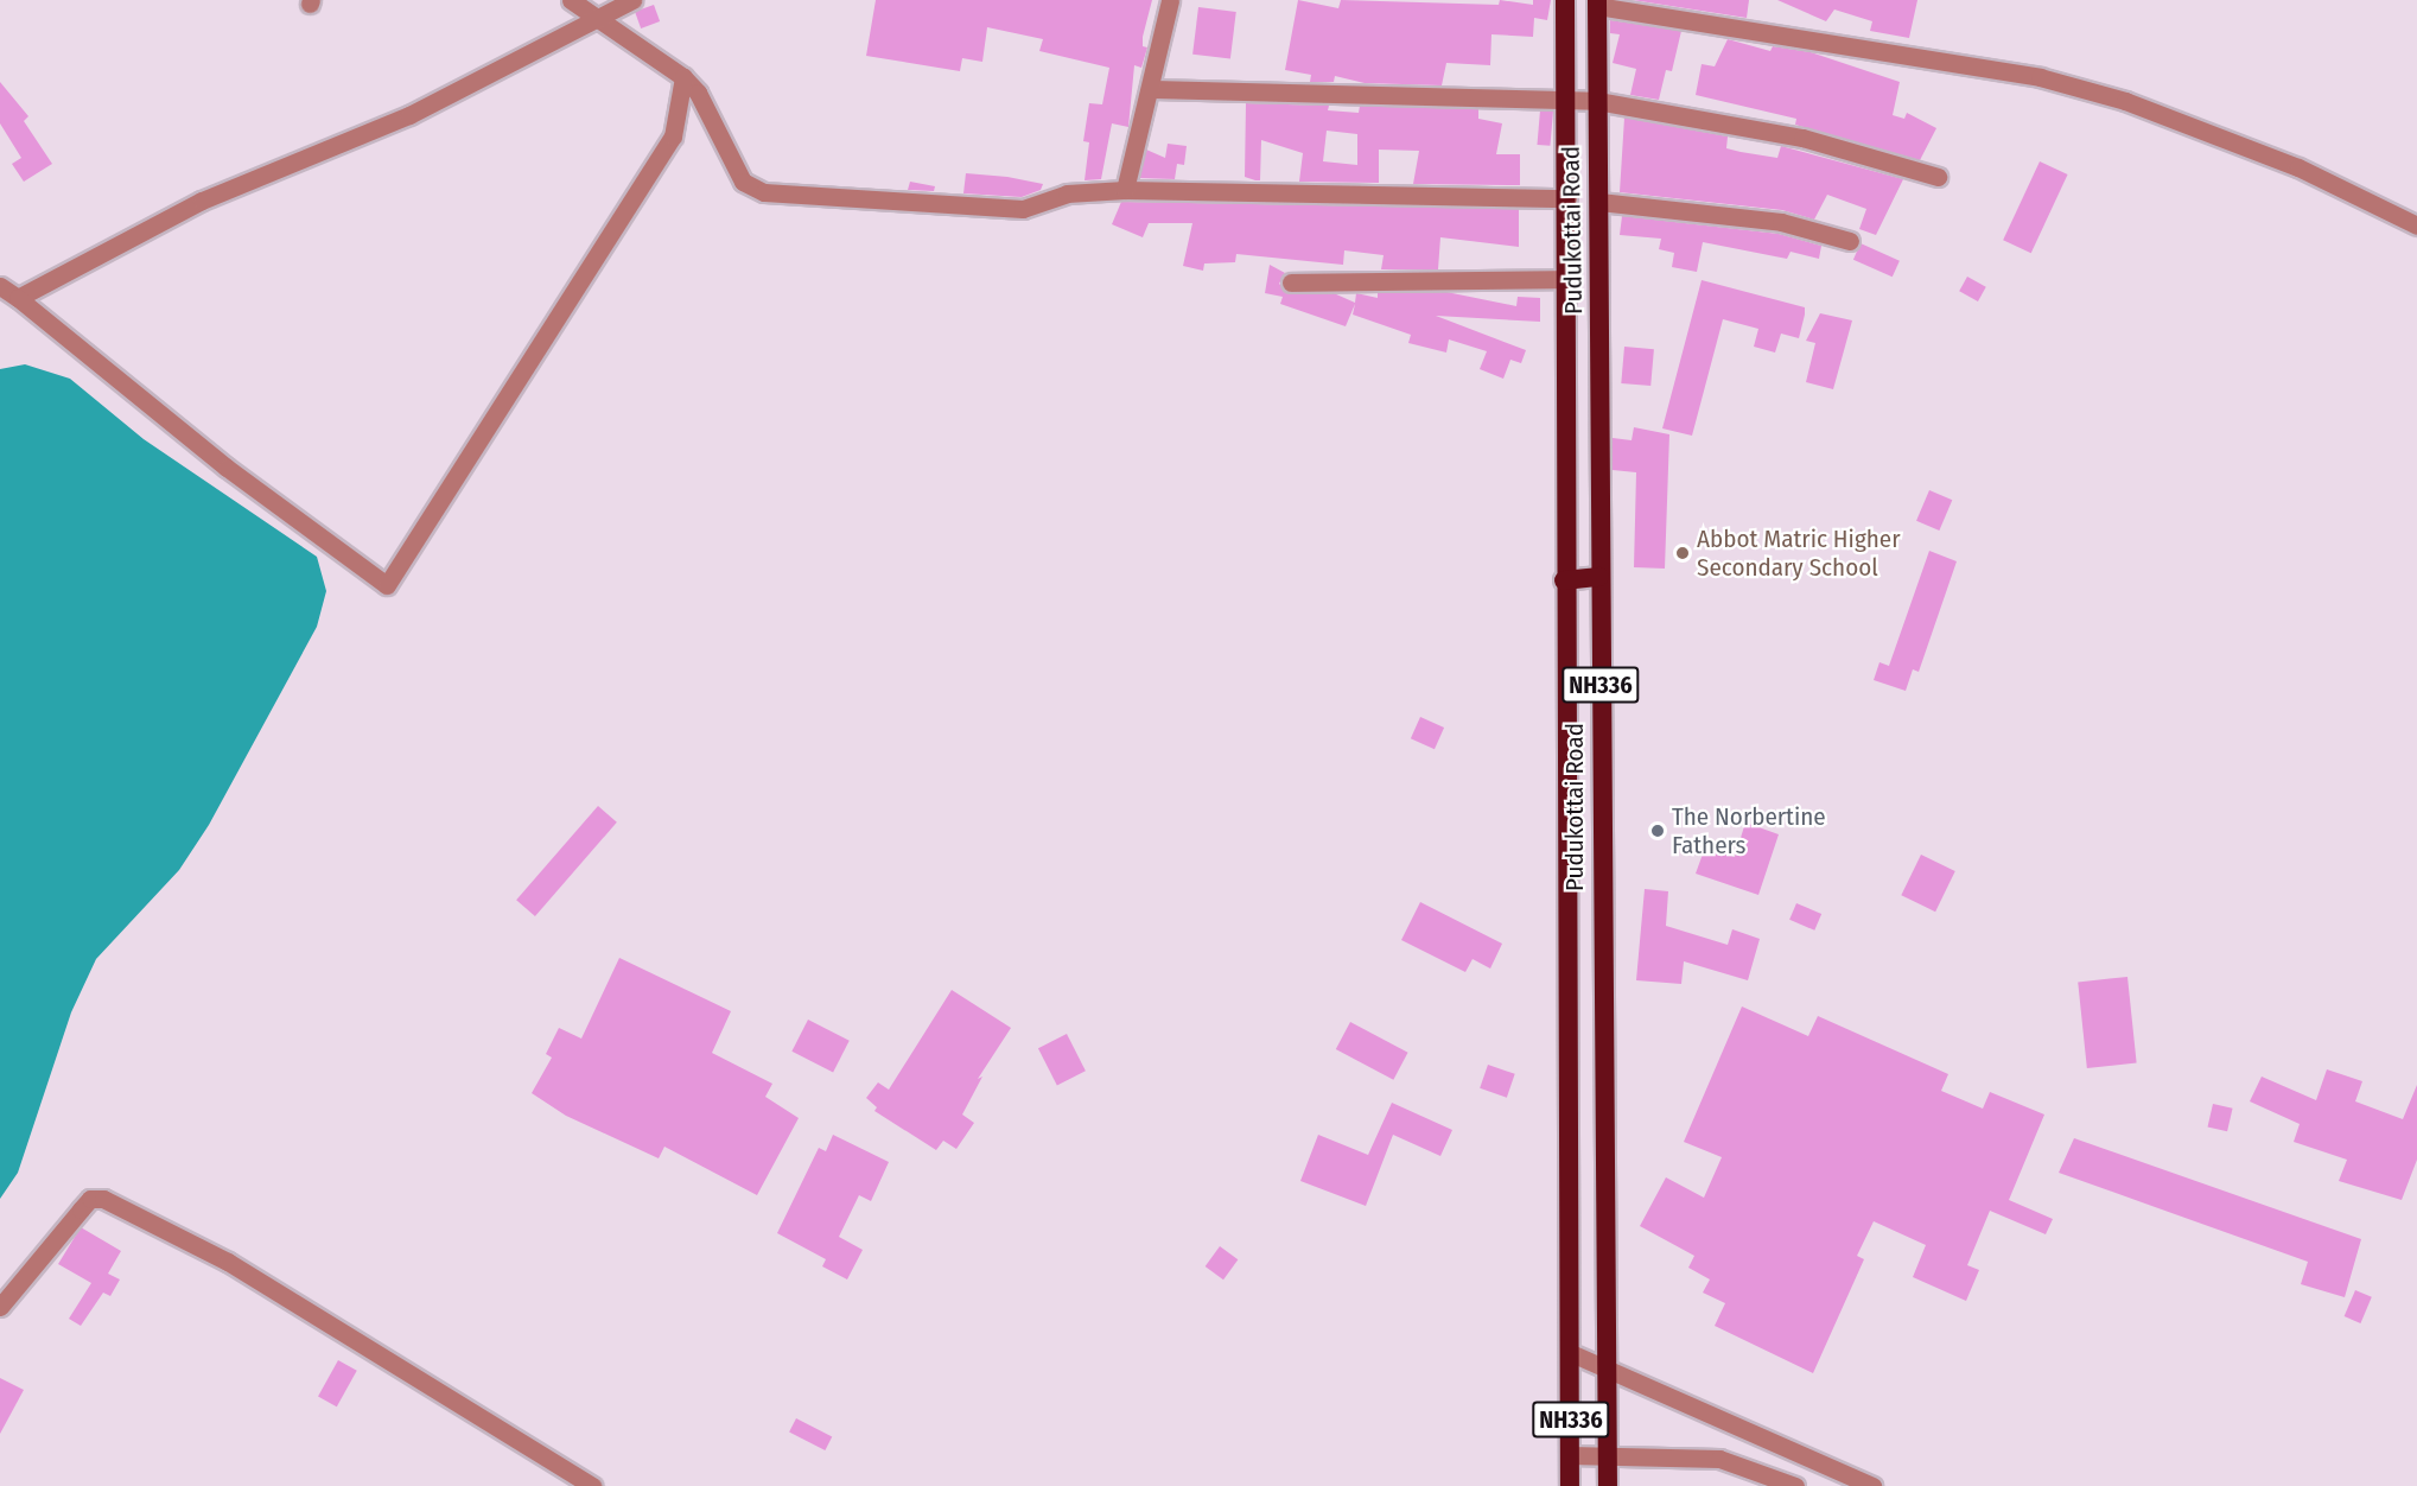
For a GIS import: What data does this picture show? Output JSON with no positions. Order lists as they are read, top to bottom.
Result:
{
  "streets": {
    "highway": ["Pudukottai Road", "NH336"]
  },
  "places": ["Abbot Matric Higher Secondary School", "The Norbertine Fathers"]
}
